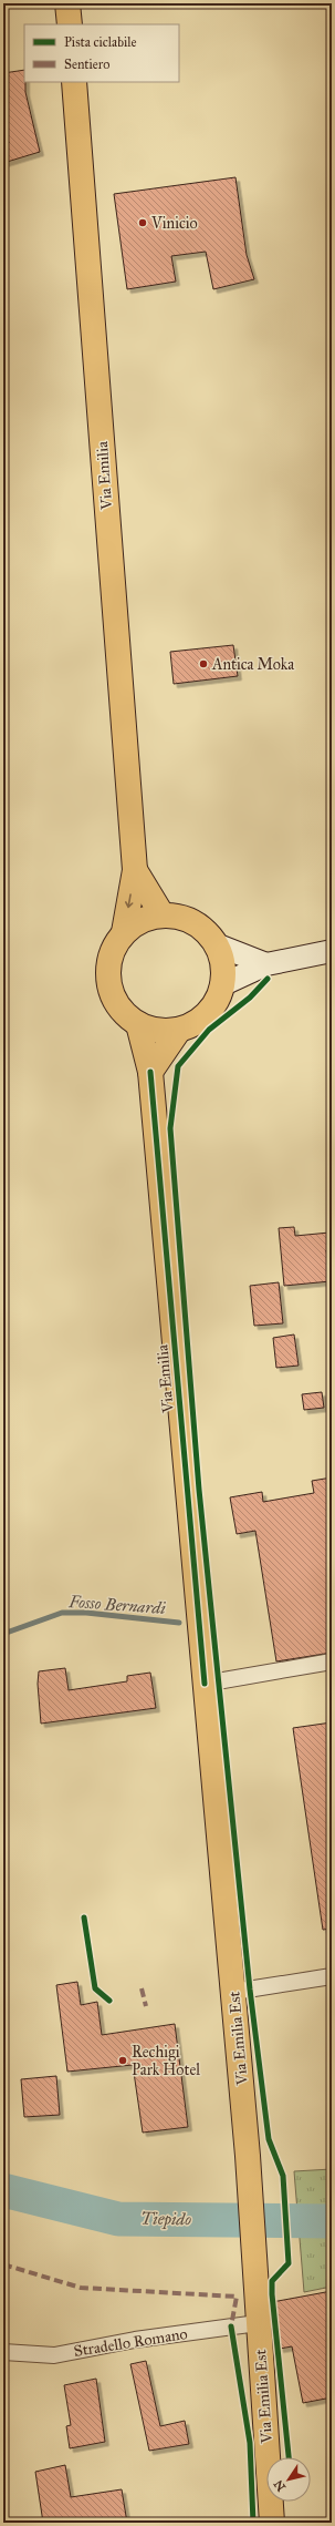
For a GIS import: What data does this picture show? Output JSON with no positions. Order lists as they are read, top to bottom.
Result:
{
  "streets": {
    "main road": ["Via Emilia", "Via Emilia Est"],
    "street": ["Stradello Romano"]
  },
  "crossings": [
    ["Via Emilia", "Via Emilia Est"],
    ["Via Emilia Est", "Stradello Romano"]
  ],
  "water": ["Fosso Bernardi", "Tiepido"],
  "places": ["Vinicio", "Antica Moka", "Rechigi Park Hotel"],
  "legend": ["Pista ciclabile", "Sentiero"],
  "north": "bottom left"
}
